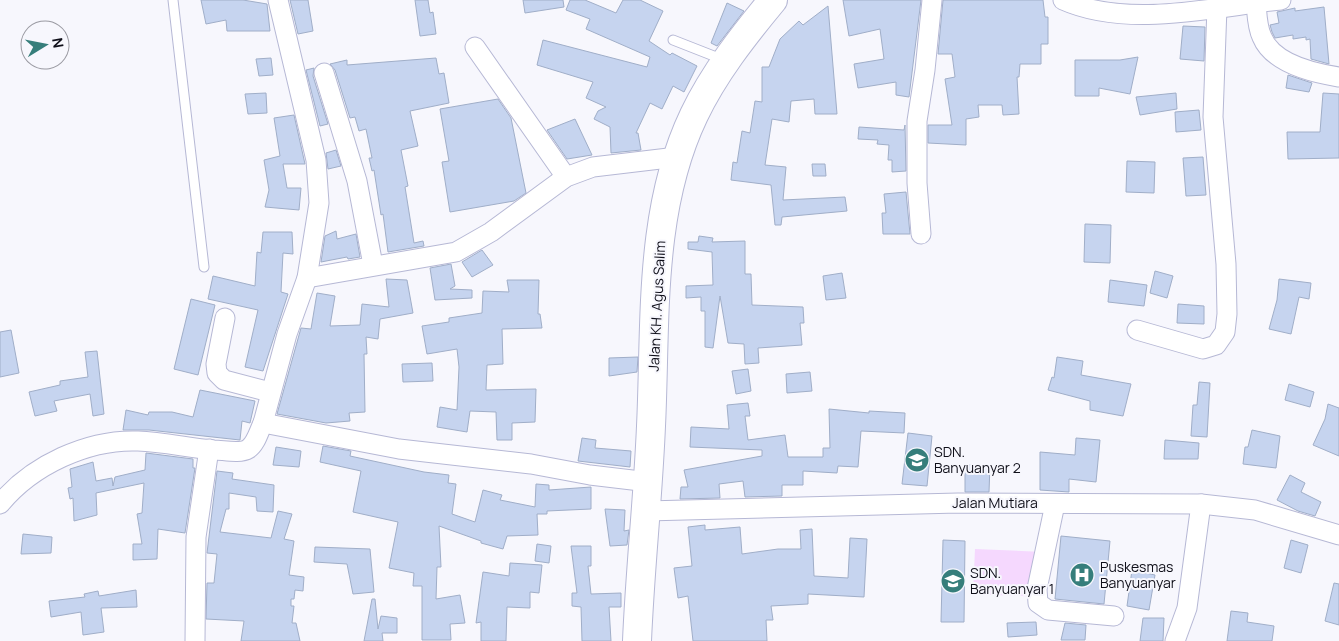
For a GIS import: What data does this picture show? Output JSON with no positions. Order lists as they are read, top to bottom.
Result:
{
  "streets": {
    "highway": ["Jalan KH. Agus Salim"],
    "street": ["Jalan Mutiara"]
  },
  "crossings": [
    ["Jalan KH. Agus Salim", "Jalan Mutiara"]
  ],
  "places": {
    "school or university": ["SDN. Banyuanyar 2", "SDN. Banyuanyar 1"],
    "hospital": ["Puskesmas Banyuanyar"]
  },
  "north": "right"
}
